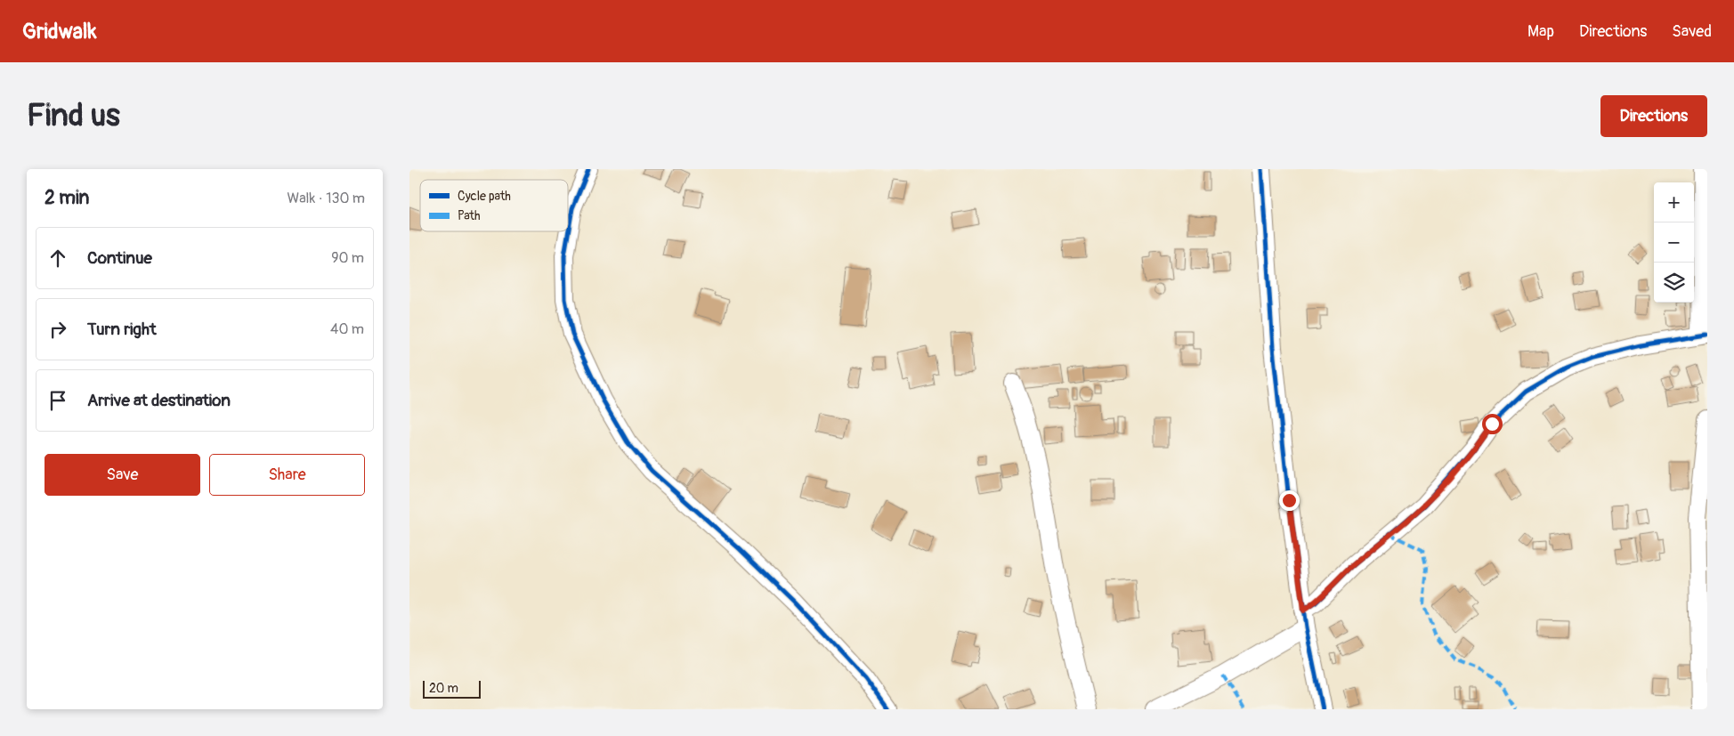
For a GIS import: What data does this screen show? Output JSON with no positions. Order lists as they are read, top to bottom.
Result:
{
  "legend": ["Cycle path", "Path"],
  "scale_bar": "20 m",
  "page": {
    "header": "Gridwalk",
    "nav": ["Map", "Directions", "Saved"],
    "buttons": [
      "Directions",
      ["Save", "Share"]
    ],
    "title": "Find us",
    "heading": ["2 min", "Walk · 130 m"],
    "map_buttons": ["+", "−"],
    "list": [
      ["Continue", "90 m"],
      ["Turn right", "40 m"],
      "Arrive at destination"
    ],
    "scale": "20 m"
  }
}
